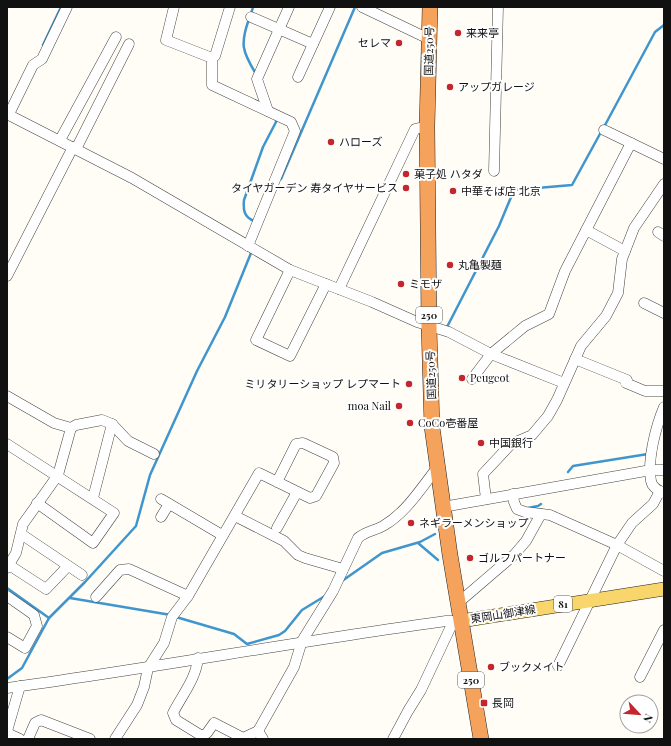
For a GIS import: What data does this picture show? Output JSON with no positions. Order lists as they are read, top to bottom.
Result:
{
  "streets": {
    "highway": ["国道250号", "250"],
    "main road": ["81", "東岡山御津線"]
  },
  "crossings": [
    ["国道250号", "東岡山御津線"]
  ],
  "places": {
    "other": [
      "来来亭",
      "セレマ",
      "アップガレージ",
      "ハローズ",
      "菓子処 ハタダ",
      "タイヤガーデン 寿タイヤサービス",
      "中華そば店 北京",
      "丸亀製麺",
      "ミモザ",
      "Peugeot",
      "ミリタリーショップ レプマート",
      "moa Nail",
      "CoCo壱番屋",
      "中国銀行",
      "ネギラーメンショップ",
      "ゴルフパートナー",
      "ブックメイト"
    ],
    "transit": ["長岡"]
  },
  "north": "bottom right"
}
